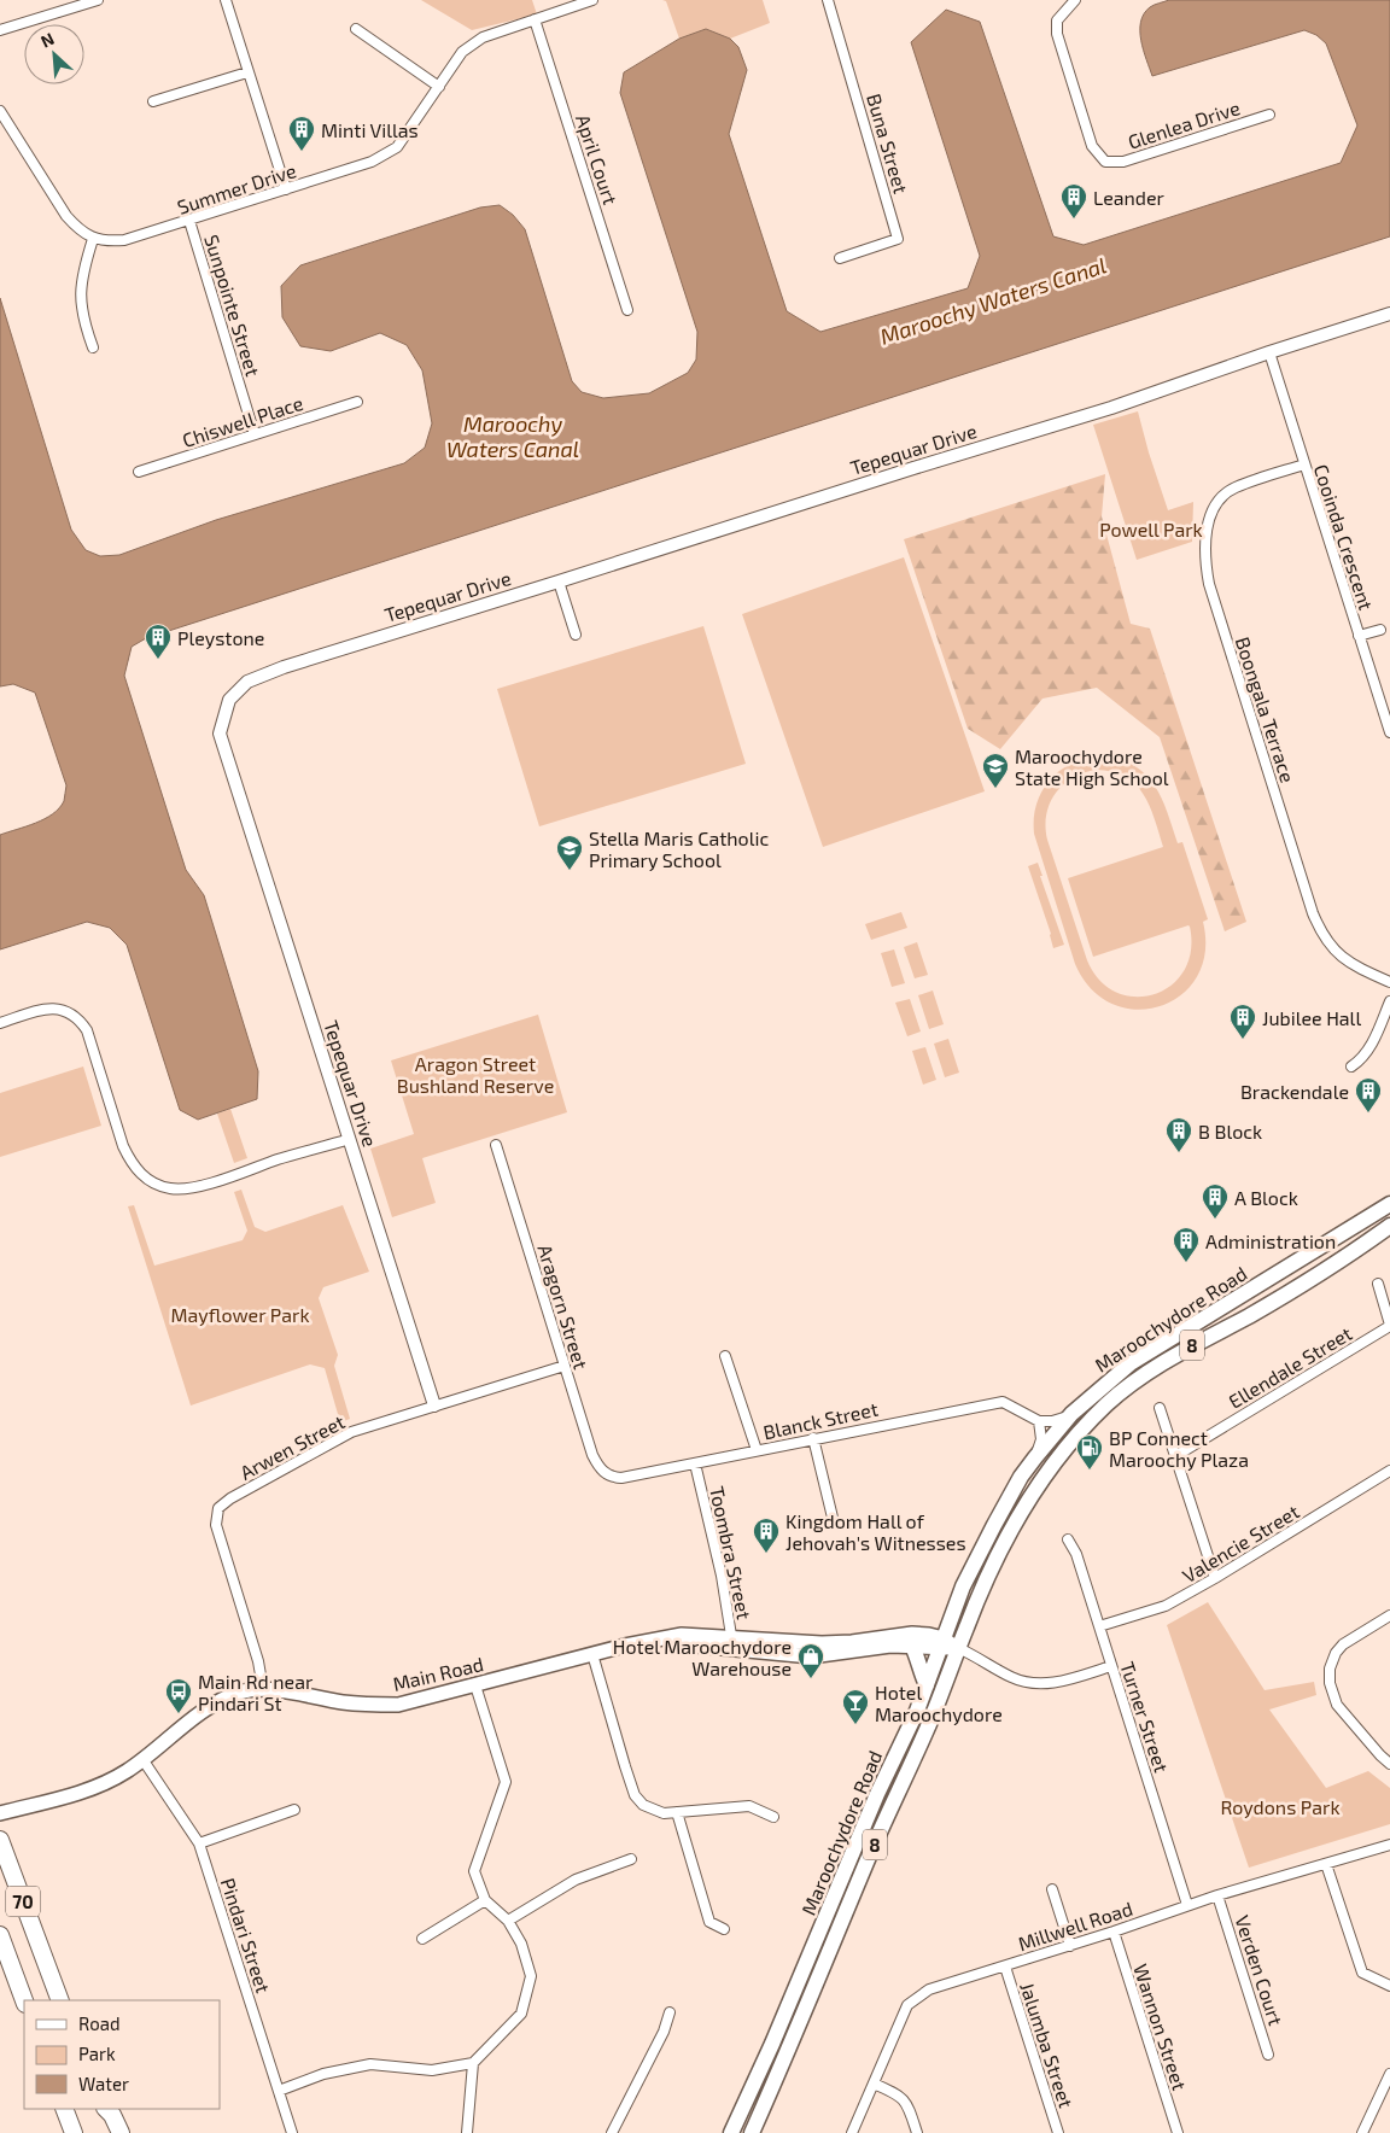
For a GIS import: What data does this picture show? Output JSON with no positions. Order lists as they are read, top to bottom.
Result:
{
  "streets": {
    "highway": ["70"],
    "main road": ["Maroochydore Road", "8", "Main Road"],
    "street": [
      "Glenlea Drive",
      "Buna Street",
      "April Court",
      "Summer Drive",
      "Sunpointe Street",
      "Chiswell Place",
      "Tepequar Drive",
      "Cooinda Crescent",
      "Boongala Terrace",
      "Aragorn Street",
      "Ellendale Street",
      "Blanck Street",
      "Arwen Street",
      "Valencie Street",
      "Toombra Street",
      "Turner Street",
      "Millwell Road",
      "Pindari Street",
      "Verden Court",
      "Wannon Street",
      "Jalumba Street"
    ]
  },
  "crossings": [
    ["April Court", "Summer Drive"],
    ["Summer Drive", "Sunpointe Street"],
    ["Sunpointe Street", "Chiswell Place"],
    ["Tepequar Drive", "Cooinda Crescent"],
    ["Tepequar Drive", "Arwen Street"],
    ["Cooinda Crescent", "Boongala Terrace"],
    ["Aragorn Street", "Blanck Street"],
    ["Aragorn Street", "Arwen Street"],
    ["Maroochydore Road", "Main Road"],
    ["Blanck Street", "Toombra Street"],
    ["Arwen Street", "Main Road"],
    ["Valencie Street", "Turner Street"],
    ["Toombra Street", "Main Road"],
    ["Main Road", "Pindari Street"],
    ["Turner Street", "Millwell Road"],
    ["Millwell Road", "Verden Court"],
    ["Millwell Road", "Wannon Street"],
    ["Millwell Road", "Jalumba Street"]
  ],
  "water": ["Maroochy Waters Canal"],
  "parks": [
    "Powell Park",
    "Aragon Street Bushland Reserve",
    "Mayflower Park",
    "Roydons Park"
  ],
  "places": {
    "building": [
      "Minti Villas",
      "Leander",
      "Pleystone",
      "Jubilee Hall",
      "Brackendale",
      "B Block",
      "A Block",
      "Administration",
      "Kingdom Hall of Jehovah's Witnesses"
    ],
    "school or university": ["Maroochydore State High School", "Stella Maris Catholic Primary School"],
    "fuel station": ["BP Connect Maroochy Plaza"],
    "shop": ["Hotel Maroochydore Warehouse"],
    "bus stop": ["Main Rd near Pindari St"],
    "bar": ["Hotel Maroochydore"]
  },
  "legend": ["Road", "Park", "Water"],
  "north": "top left"
}
